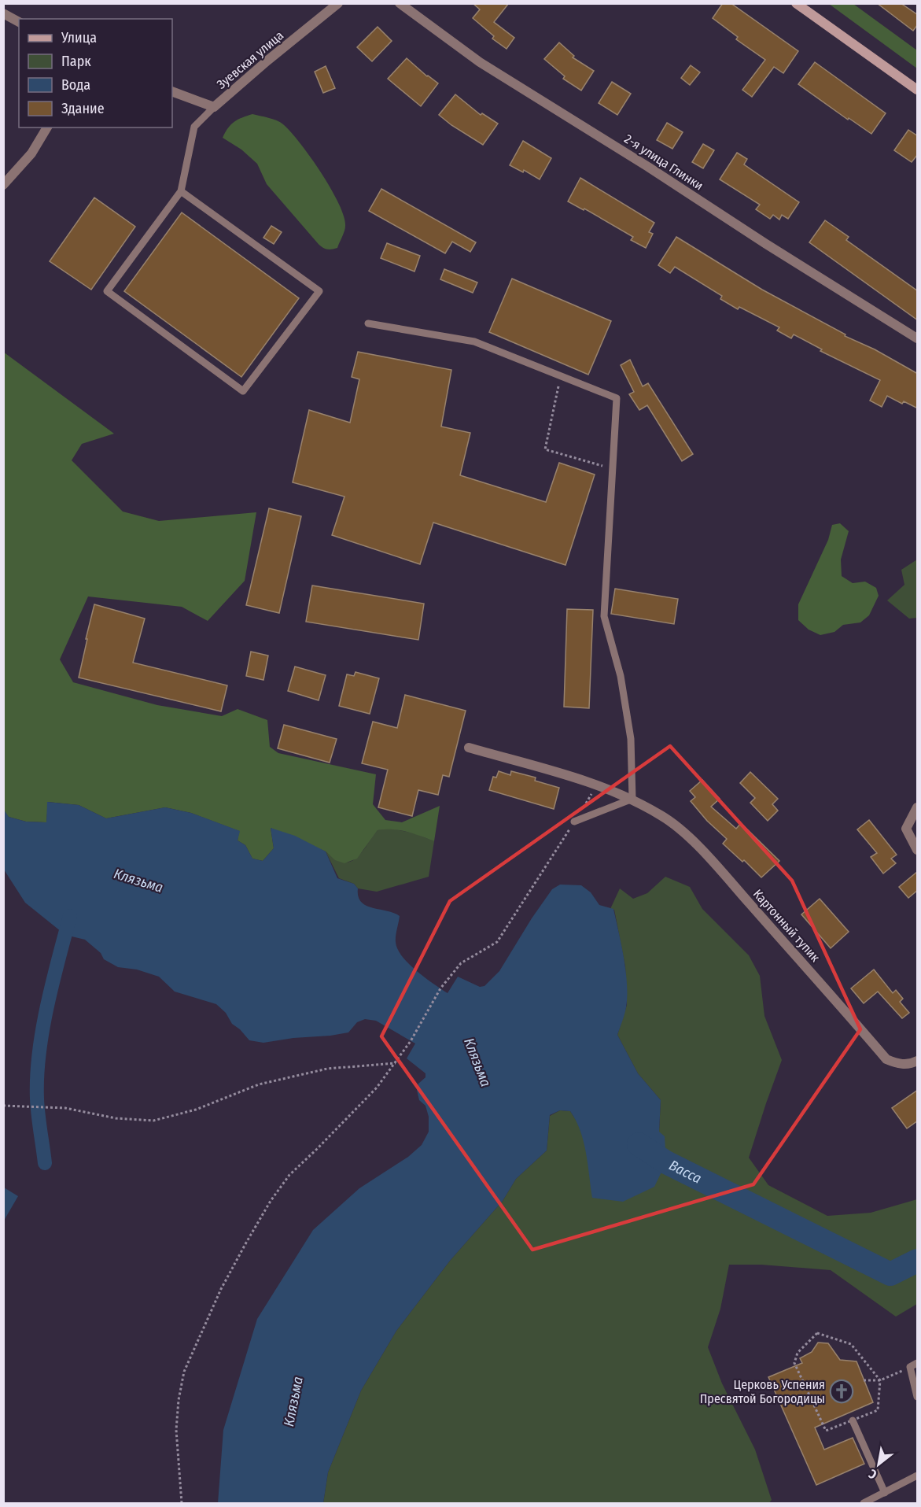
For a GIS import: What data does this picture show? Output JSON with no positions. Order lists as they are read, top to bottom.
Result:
{
  "streets": {
    "street": ["Зуевская улица", "2-я улица Глинки", "Картонный тупик"]
  },
  "water": ["Клязьма", "Васса"],
  "places": {
    "church": ["Церковь Успения Пресвятой Богородицы"]
  },
  "legend": [
    "Улица",
    "Парк",
    "Вода",
    "Здание"
  ],
  "north": "bottom left"
}
